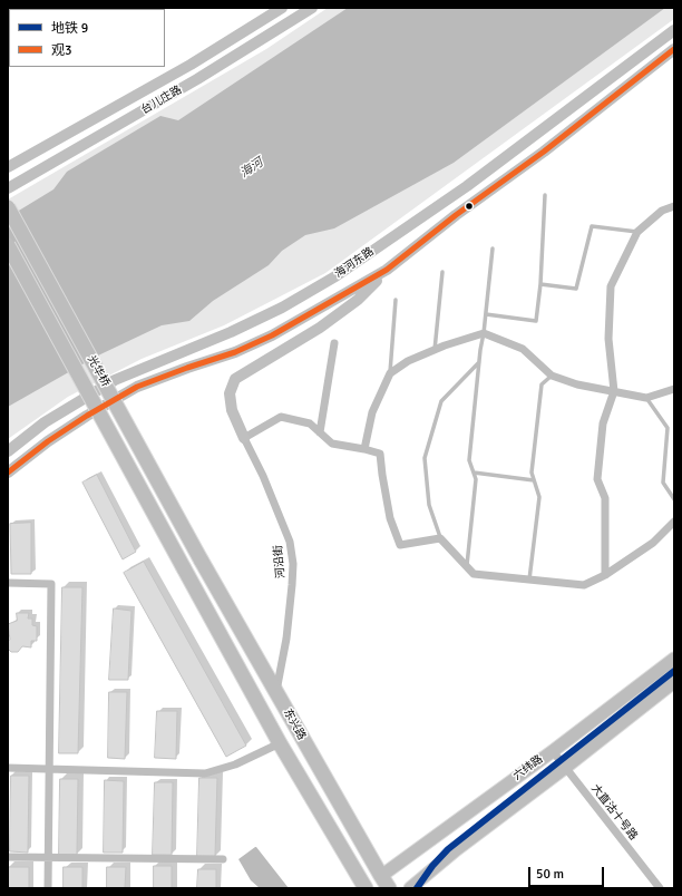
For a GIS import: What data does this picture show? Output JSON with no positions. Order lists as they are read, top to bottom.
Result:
{
  "streets": {
    "highway": ["光华桥", "东兴路"],
    "main road": ["台儿庄路", "海河东路", "六纬路"],
    "street": ["河沿街", "大直沽十号路"]
  },
  "crossings": [
    ["光华桥", "东兴路"],
    ["河沿街", "东兴路"],
    ["东兴路", "六纬路"],
    ["六纬路", "大直沽十号路"]
  ],
  "water": ["海河"],
  "lines": ["transit line 观3", "metro line 9"],
  "legend": ["地铁 9", "观3"],
  "scale_bar": "50 m"
}
